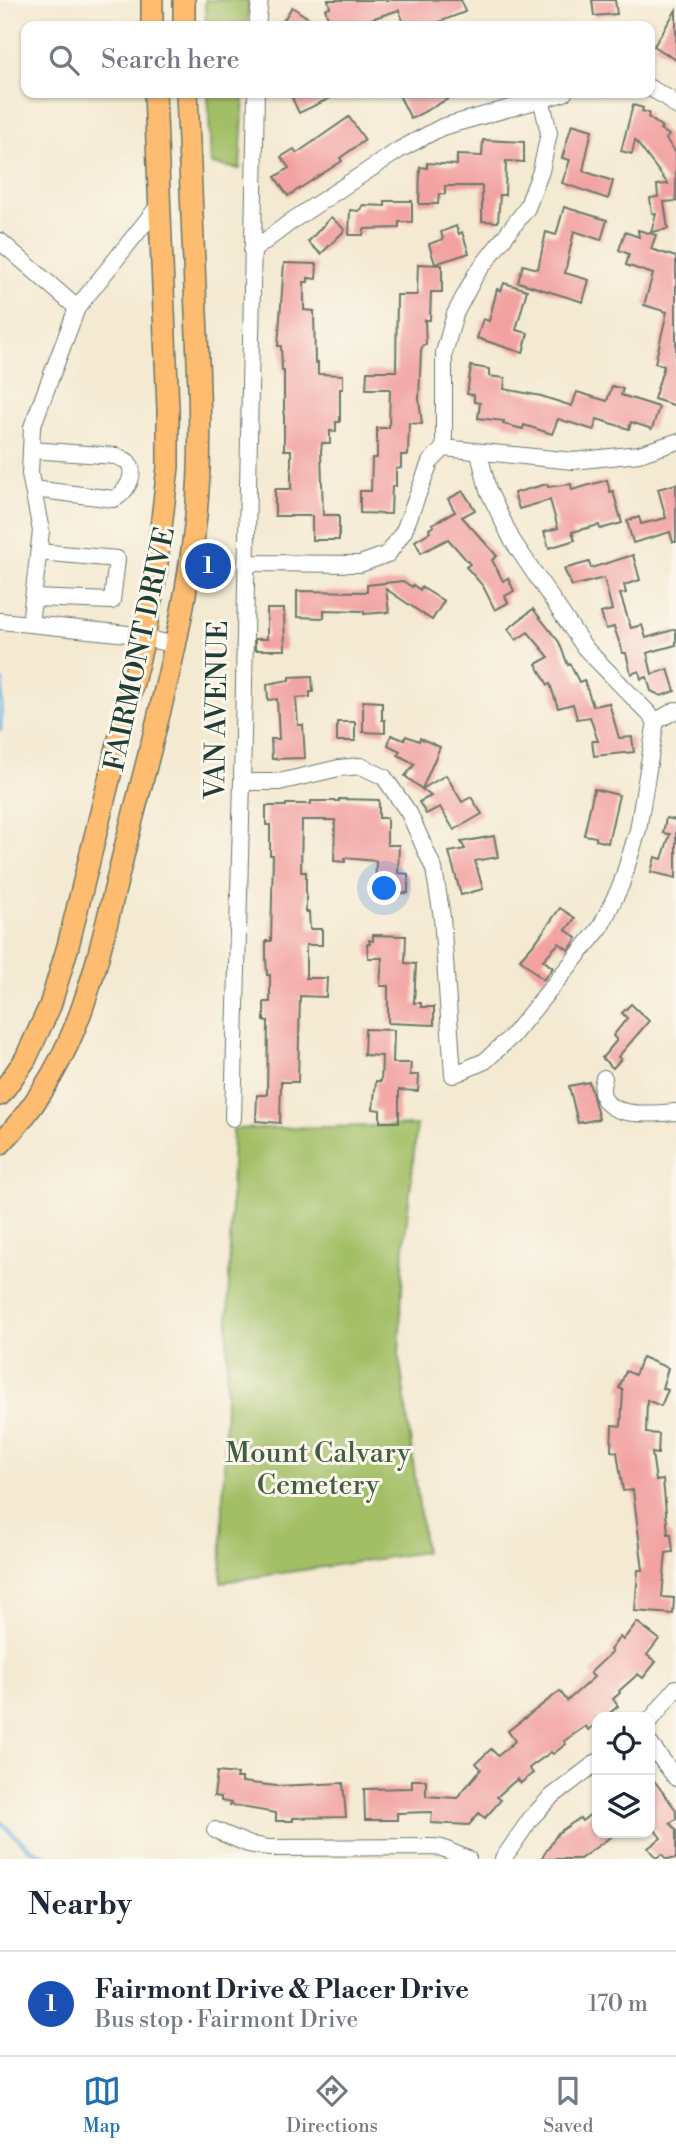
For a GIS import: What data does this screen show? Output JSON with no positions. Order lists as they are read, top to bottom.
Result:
{
  "streets": {
    "main road": ["FAIRMONT DRIVE"],
    "street": ["VAN AVENUE"]
  },
  "parks": ["Mount Calvary Cemetery"],
  "page": {
    "search": "Search here",
    "pins": "1",
    "heading": "Nearby",
    "list": [
      {
        "mark": "1",
        "name": "Fairmont Drive & Placer Drive",
        "note": "Bus stop · Fairmont Drive",
        "value": "170 m"
      }
    ],
    "nav": ["Map", "Directions", "Saved"]
  }
}
